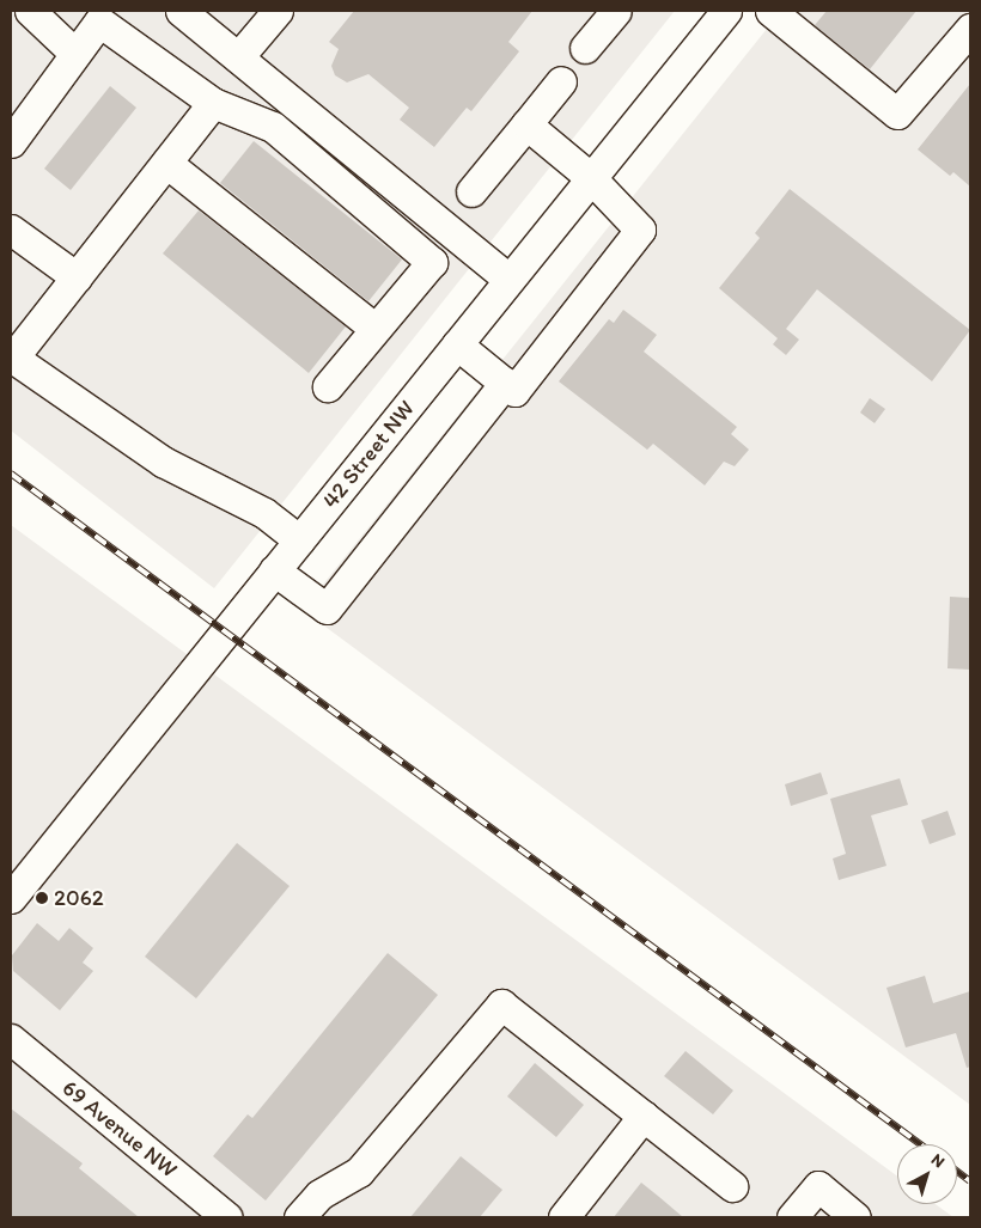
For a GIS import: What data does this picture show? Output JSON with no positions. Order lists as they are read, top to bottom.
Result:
{
  "streets": {
    "street": ["42 Street NW", "69 Avenue NW"]
  },
  "places": ["2062"],
  "north": "top right"
}
